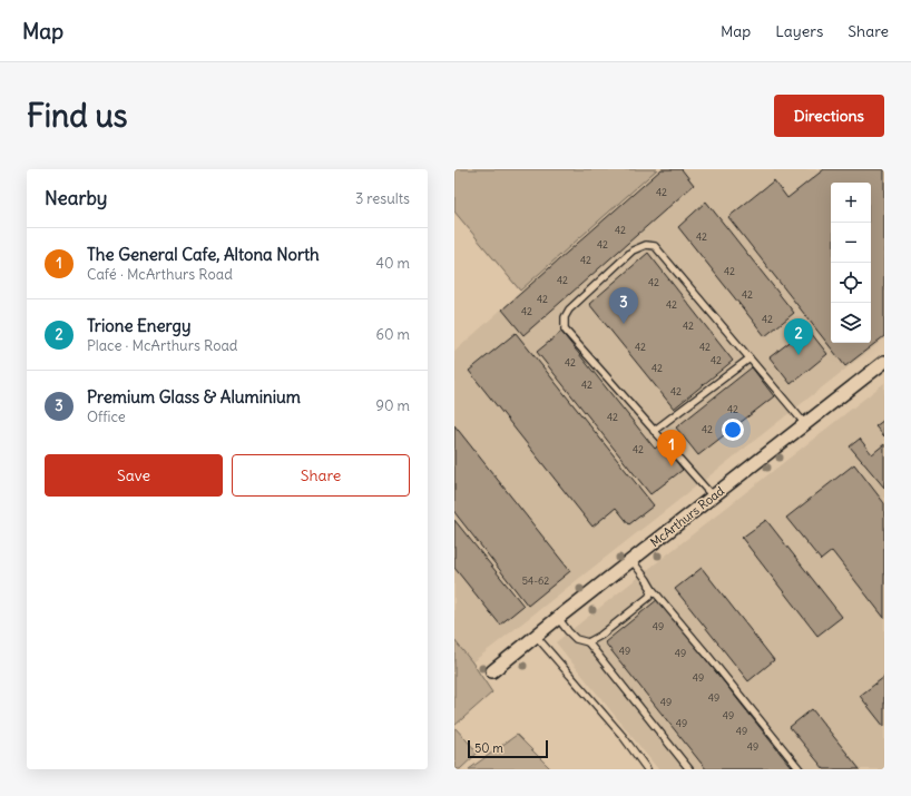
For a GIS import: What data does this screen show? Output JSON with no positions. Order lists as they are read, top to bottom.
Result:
{
  "streets": {
    "street": ["McArthurs Road"]
  },
  "house_numbers": [
    "42",
    "42",
    "42",
    "42",
    "42",
    "42",
    "42",
    "42",
    "42",
    "42",
    "42",
    "42",
    "42",
    "42",
    "42",
    "42",
    "42",
    "42",
    "42",
    "42",
    "42",
    "42",
    "42",
    "42",
    "42",
    "54-62",
    "49",
    "49",
    "49",
    "49",
    "49",
    "49",
    "49",
    "49",
    "49",
    "49"
  ],
  "scale_bar": "50 m",
  "page": {
    "header": "Map",
    "nav": ["Map", "Layers", "Share"],
    "buttons": [
      "Directions",
      ["Save", "Share"]
    ],
    "title": "Find us",
    "heading": ["Nearby", "3 results"],
    "map_buttons": ["+", "−"],
    "list": [
      {
        "mark": "1",
        "name": "The General Cafe, Altona North",
        "note": "Café · McArthurs Road",
        "value": "40 m"
      },
      {
        "mark": "2",
        "name": "Trione Energy",
        "note": "Place · McArthurs Road",
        "value": "60 m"
      },
      {
        "mark": "3",
        "name": "Premium Glass & Aluminium",
        "note": "Office",
        "value": "90 m"
      }
    ],
    "pins": ["3", "2", "1"],
    "scale": "50 m"
  }
}
